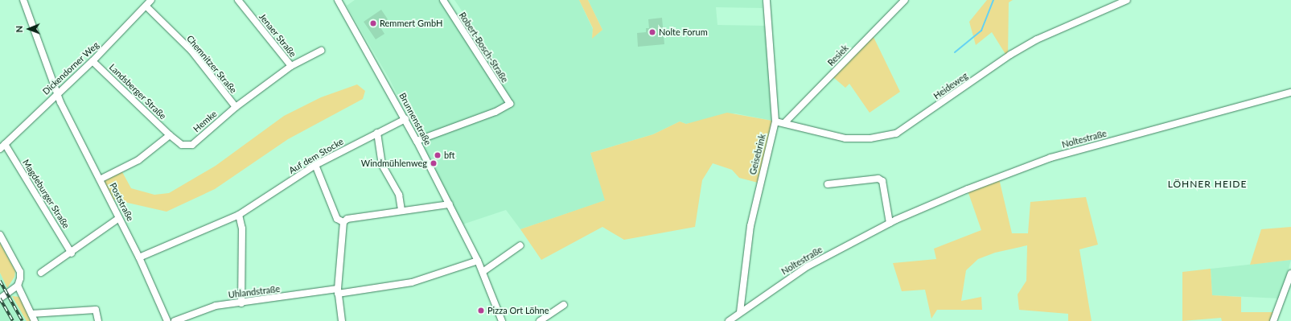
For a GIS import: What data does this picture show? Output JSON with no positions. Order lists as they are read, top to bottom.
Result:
{
  "streets": {
    "street": [
      "Jenaer Straße",
      "Robert-Bosch-Straße",
      "Resiek",
      "Chemnitzer Straße",
      "Dickendorner Weg",
      "Heideweg",
      "Landsberger Straße",
      "Brunnenstraße",
      "Hemke",
      "Noltestraße",
      "Geisebrink",
      "Auf dem Stocke",
      "Magdeburger Straße",
      "Poststraße",
      "Uhlandstraße"
    ]
  },
  "crossings": [
    ["Jenaer Straße", "Hemke"],
    ["Robert-Bosch-Straße", "Brunnenstraße"],
    ["Resiek", "Heideweg"],
    ["Chemnitzer Straße", "Dickendorner Weg"],
    ["Chemnitzer Straße", "Hemke"],
    ["Dickendorner Weg", "Landsberger Straße"],
    ["Dickendorner Weg", "Magdeburger Straße"],
    ["Dickendorner Weg", "Poststraße"],
    ["Heideweg", "Geisebrink"],
    ["Landsberger Straße", "Hemke"],
    ["Brunnenstraße", "Auf dem Stocke"],
    ["Brunnenstraße", "Uhlandstraße"],
    ["Noltestraße", "Geisebrink"],
    ["Auf dem Stocke", "Poststraße"]
  ],
  "districts": ["LÖHNER HEIDE"],
  "places": [
    "Remmert GmbH",
    "Nolte Forum",
    "bft",
    "Windmühlenweg",
    "Pizza Ort Löhne"
  ],
  "north": "left"
}
